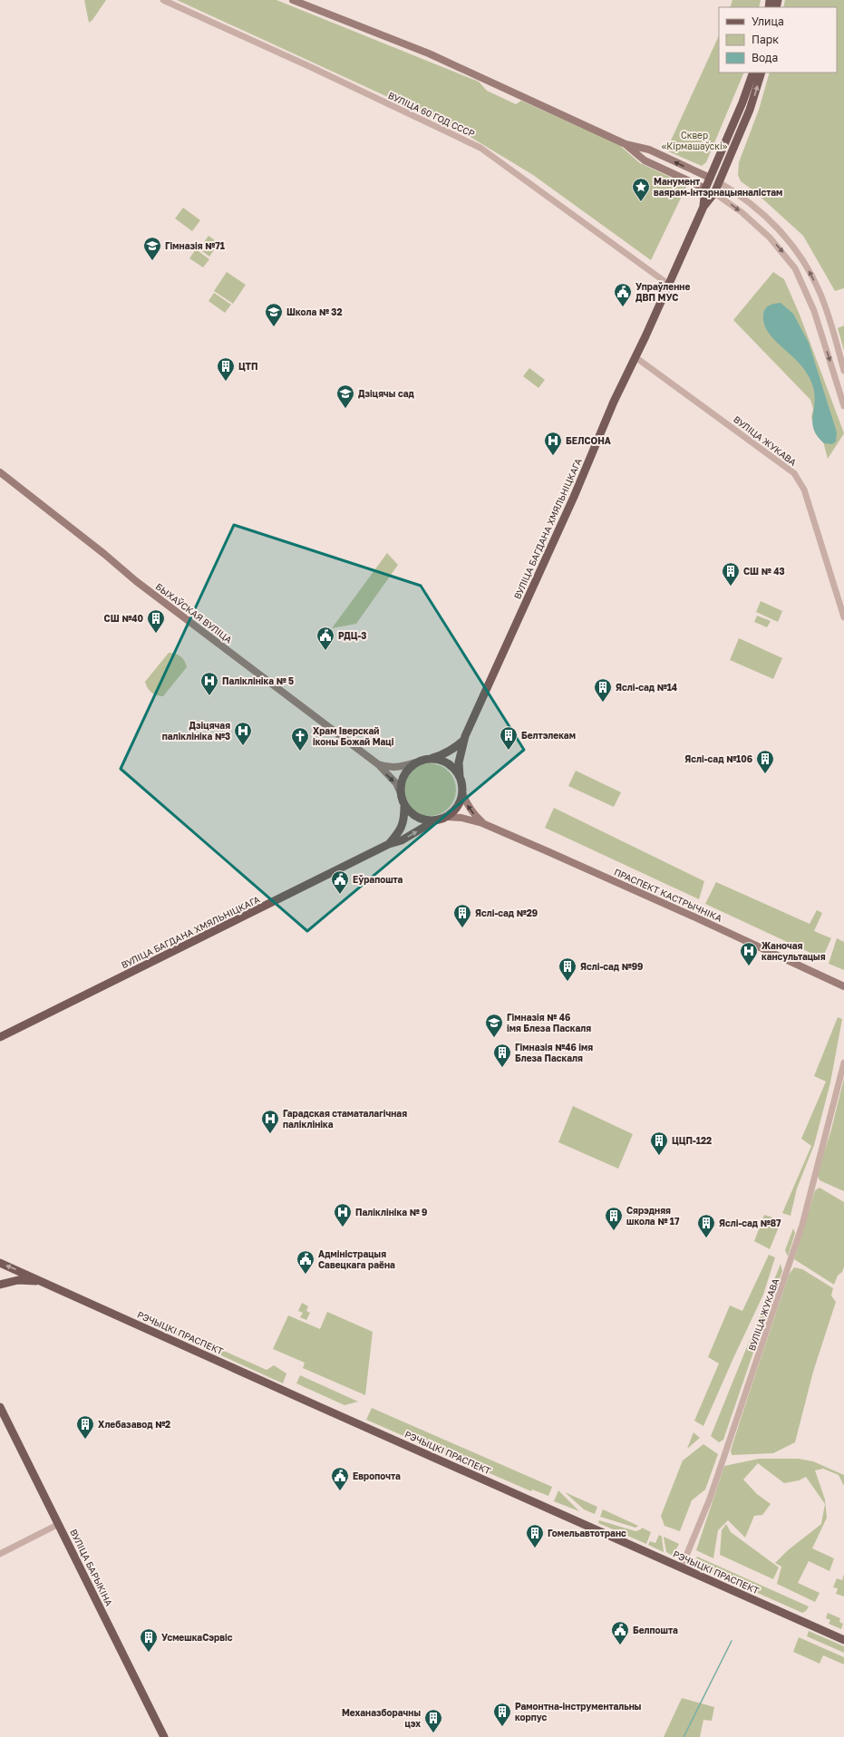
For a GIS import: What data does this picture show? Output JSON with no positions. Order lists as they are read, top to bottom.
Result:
{
  "streets": {
    "main road": [
      "ВУЛІЦА БАГДАНА ХМЯЛЬНІЦКАГА",
      "БЫХАЎСКАЯ ВУЛІЦА",
      "ПРАСПЕКТ КАСТРЫЧНІКА",
      "РЭЧЫЦКІ ПРАСПЕКТ",
      "ВУЛІЦА БАРЫКІНА"
    ],
    "street": ["ВУЛІЦА 60 ГОД СССР", "ВУЛІЦА ЖУКАВА"]
  },
  "crossings": [
    ["ВУЛІЦА 60 ГОД СССР", "ВУЛІЦА БАГДАНА ХМЯЛЬНІЦКАГА"],
    ["ВУЛІЦА ЖУКАВА", "ВУЛІЦА БАГДАНА ХМЯЛЬНІЦКАГА"],
    ["ВУЛІЦА ЖУКАВА", "РЭЧЫЦКІ ПРАСПЕКТ"],
    ["ВУЛІЦА БАГДАНА ХМЯЛЬНІЦКАГА", "БЫХАЎСКАЯ ВУЛІЦА"],
    ["ВУЛІЦА БАГДАНА ХМЯЛЬНІЦКАГА", "ПРАСПЕКТ КАСТРЫЧНІКА"],
    ["БЫХАЎСКАЯ ВУЛІЦА", "ПРАСПЕКТ КАСТРЫЧНІКА"]
  ],
  "parks": ["Сквер «Кірмашаўскі»"],
  "places": {
    "place": ["Манумент ваярам-інтэрнацыяналістам"],
    "school or university": [
      "Гімназія №71",
      "Школа № 32",
      "Дзіцячы сад",
      "Гімназія № 46 імя Блеза Паскаля"
    ],
    "public building": [
      "Упраўленне ДВП МУС",
      "РДЦ-3",
      "Еўрапошта",
      "Адміністрацыя Савецкага раёна",
      "Европочта",
      "Белпошта"
    ],
    "building": [
      "ЦТП",
      "СШ № 43",
      "СШ №40",
      "Яслі-сад №14",
      "Белтэлекам",
      "Яслі-сад №106",
      "Яслі-сад №29",
      "Яслі-сад №99",
      "Гімназія №46 імя Блеза Паскаля",
      "ЦЦП-122",
      "Сярэдняя школа № 17",
      "Яслі-сад №87",
      "Хлебазавод №2",
      "Гомельавтотранс",
      "УсмешкаСэрвіс",
      "Рамонтна-інструментальны корпус",
      "Механазборачны цэх"
    ],
    "hospital": [
      "БЕЛСОНА",
      "Паліклініка № 5",
      "Дзіцячая паліклініка №3",
      "Жаночая кансультацыя",
      "Гарадская стаматалагічная паліклініка",
      "Паліклініка № 9"
    ],
    "church": ["Храм Іверскай іконы Божай Маці"]
  },
  "legend": ["Улица", "Парк", "Вода"]
}
